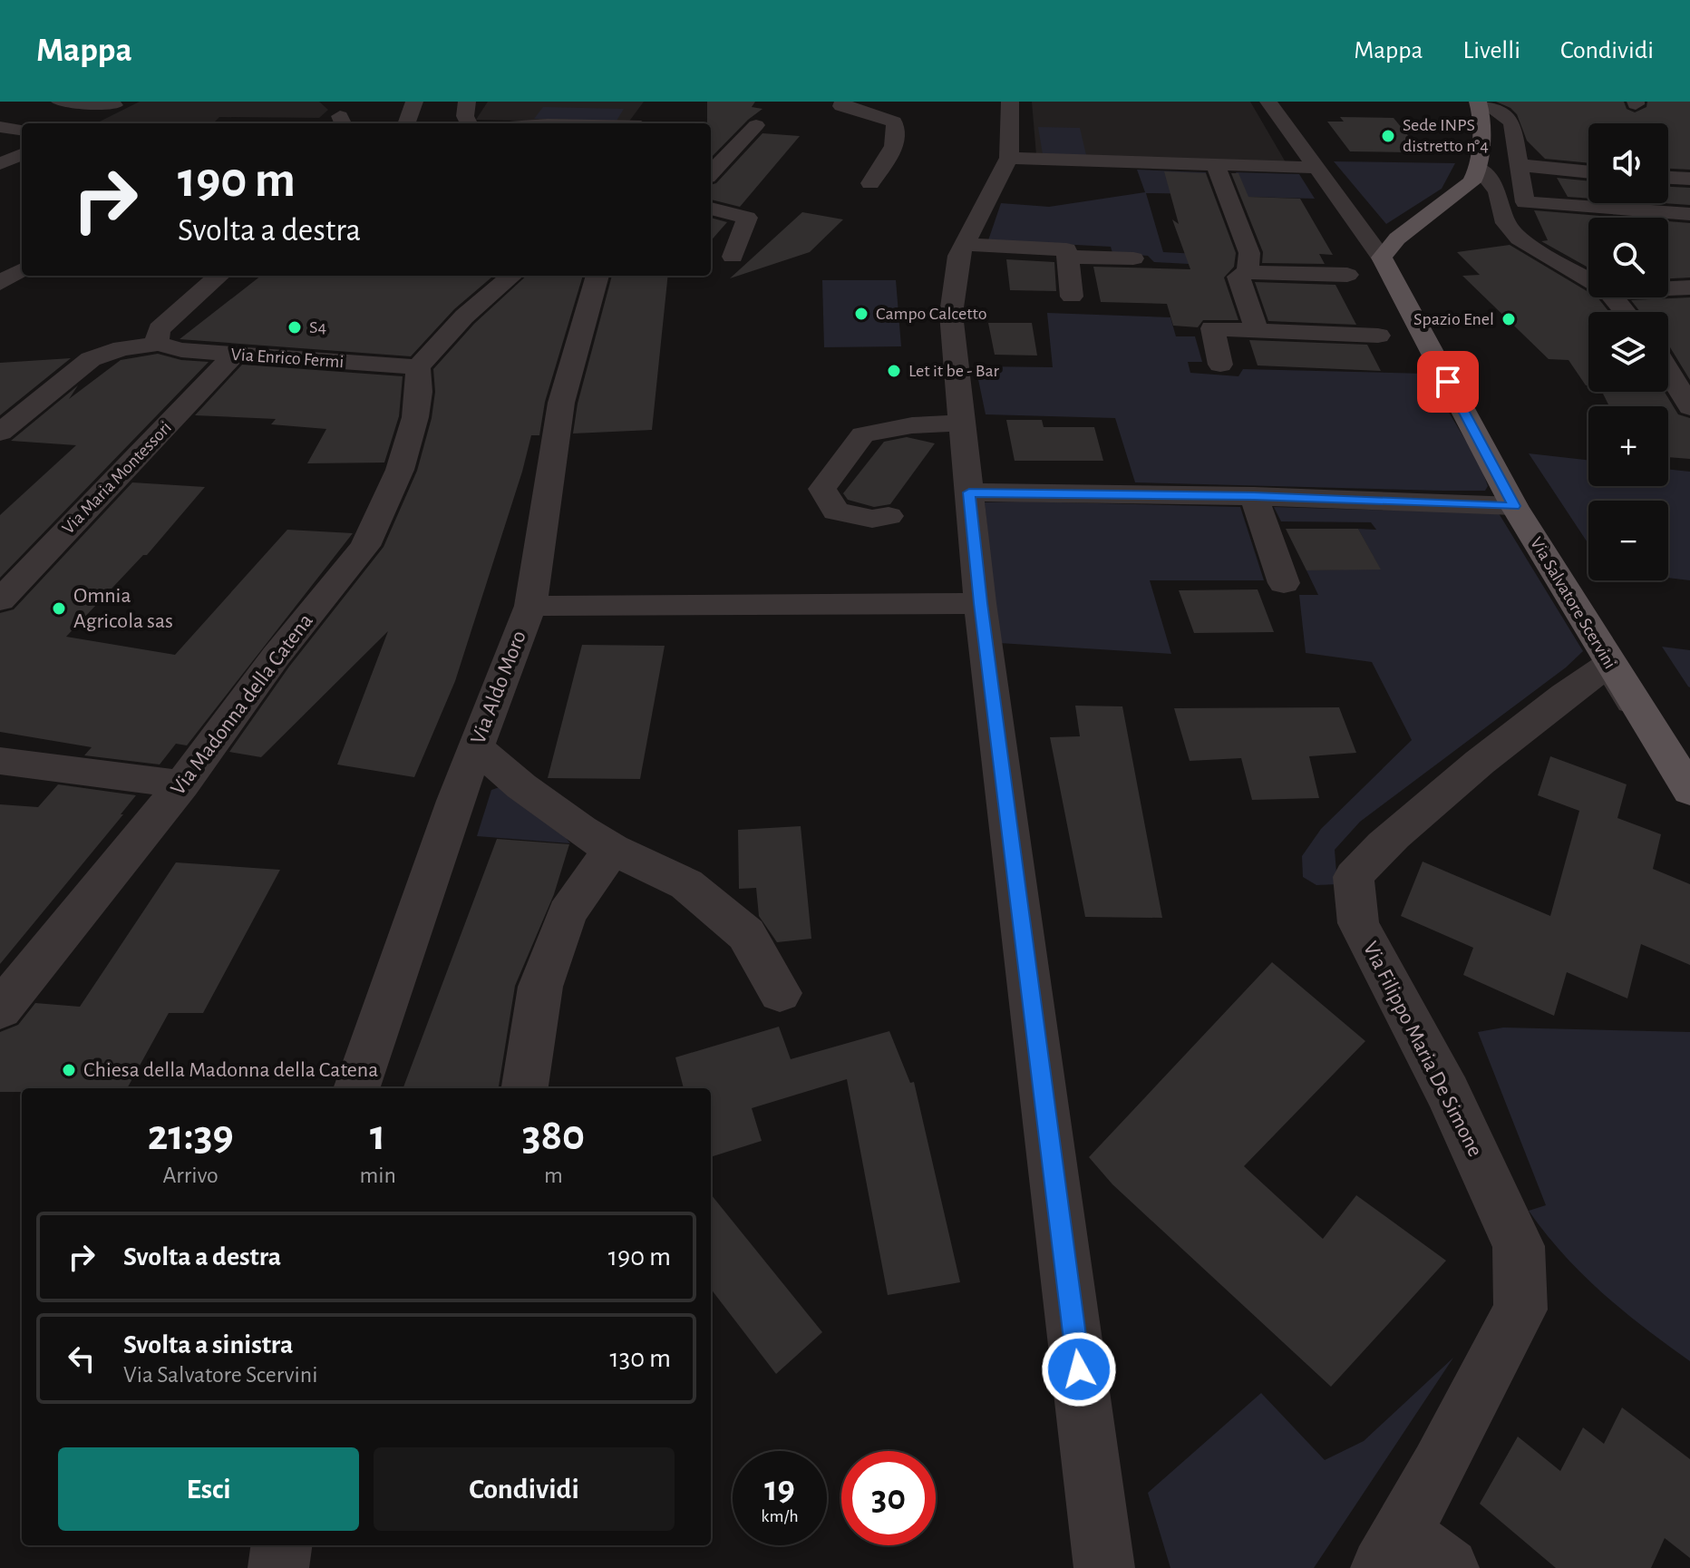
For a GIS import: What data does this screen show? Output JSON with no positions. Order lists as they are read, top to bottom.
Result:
{
  "streets": {
    "main road": ["Via Salvatore Scervini"],
    "street": [
      "Via Enrico Fermi",
      "Via Maria Montessori",
      "Via Aldo Moro",
      "Via Madonna della Catena",
      "Via Filippo Maria De Simone"
    ]
  },
  "crossings": [
    ["Via Enrico Fermi", "Via Maria Montessori"],
    ["Via Enrico Fermi", "Via Madonna della Catena"],
    ["Via Salvatore Scervini", "Via Filippo Maria De Simone"]
  ],
  "places": [
    "Sede INPS distretto n°4",
    "Campo Calcetto",
    "Spazio Enel",
    "S4",
    "Let it be - Bar",
    "Omnia Agricola sas",
    "Chiesa della Madonna della Catena"
  ],
  "page": {
    "header": "Mappa",
    "nav": ["Mappa", "Livelli", "Condividi"],
    "map_buttons": ["+", "−"],
    "turn": ["190 m", "Svolta a destra"],
    "eta": [
      "21:39",
      "Arrivo",
      "1",
      "min",
      "380",
      "m"
    ],
    "list": [
      {
        "name": "Svolta a destra",
        "value": "190 m"
      },
      {
        "name": "Svolta a sinistra",
        "note": "Via Salvatore Scervini",
        "value": "130 m"
      }
    ],
    "buttons": ["Esci", "Condividi"],
    "speed": "19 km/h",
    "limit": "30"
  }
}
